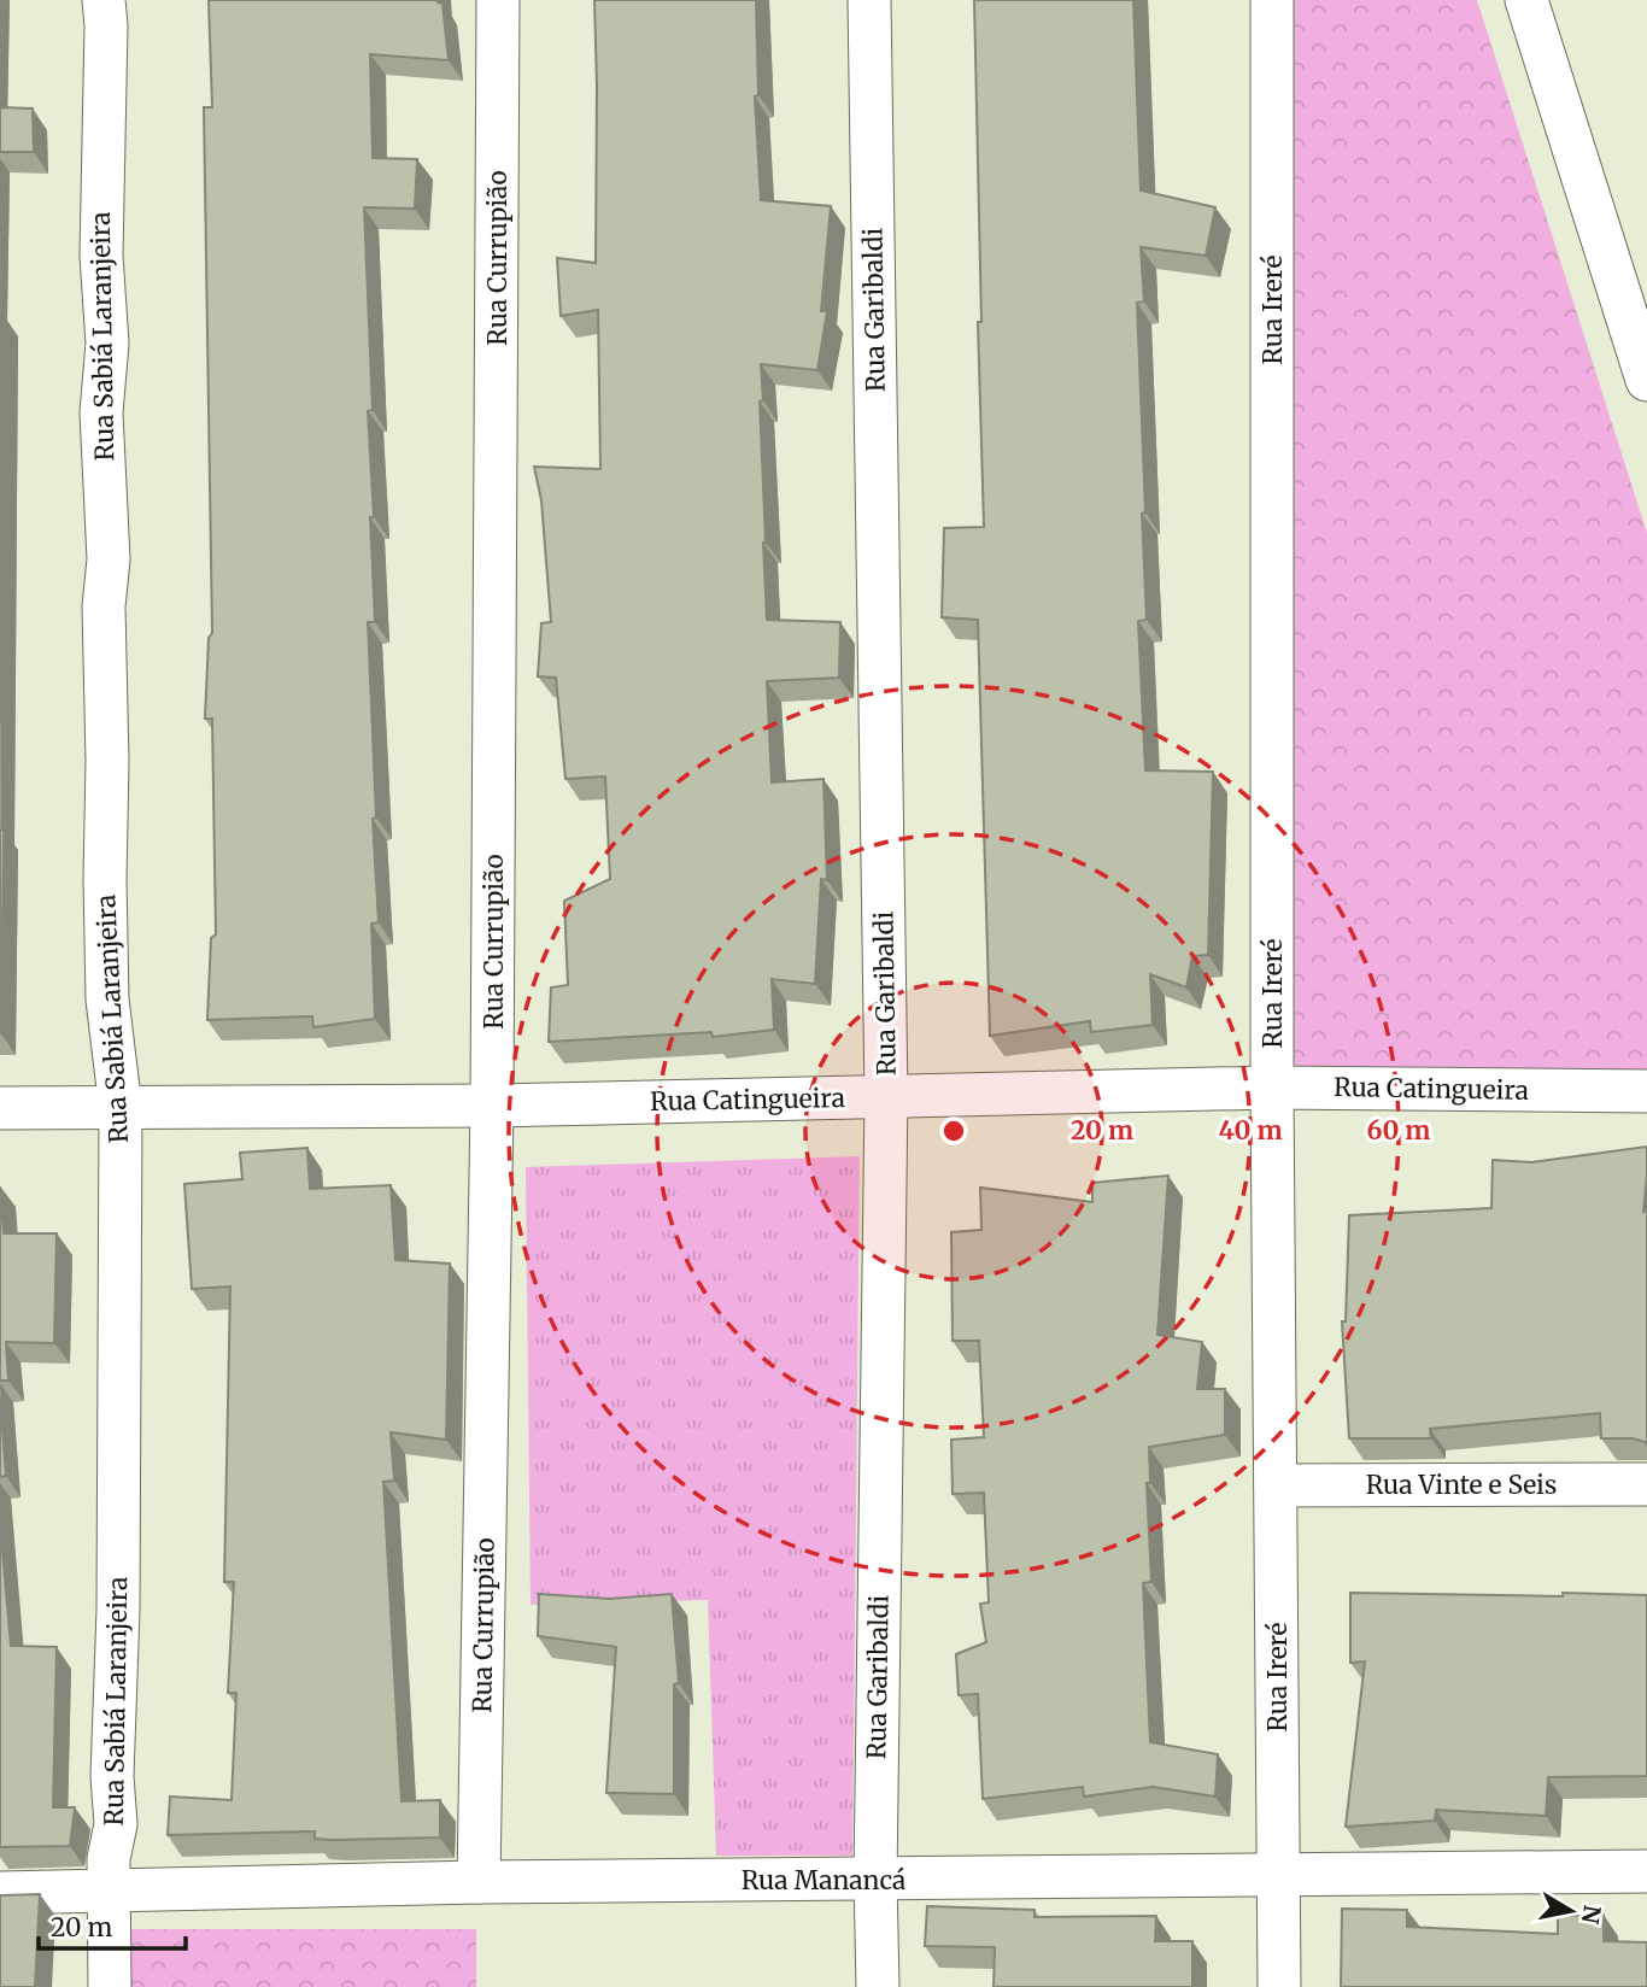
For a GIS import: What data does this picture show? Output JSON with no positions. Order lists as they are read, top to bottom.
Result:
{
  "streets": {
    "street": [
      "Rua Currupião",
      "Rua Garibaldi",
      "Rua Ireré",
      "Rua Sabiá Laranjeira",
      "Rua Catingueira",
      "Rua Vinte e Seis",
      "Rua Manancá"
    ]
  },
  "crossings": [
    ["Rua Currupião", "Rua Catingueira"],
    ["Rua Currupião", "Rua Manancá"],
    ["Rua Garibaldi", "Rua Catingueira"],
    ["Rua Garibaldi", "Rua Manancá"],
    ["Rua Ireré", "Rua Catingueira"],
    ["Rua Ireré", "Rua Vinte e Seis"],
    ["Rua Ireré", "Rua Manancá"],
    ["Rua Sabiá Laranjeira", "Rua Catingueira"],
    ["Rua Sabiá Laranjeira", "Rua Manancá"]
  ],
  "scale_bar": "20 m",
  "north": "right",
  "rings": ["20 m", "40 m", "60 m"]
}
